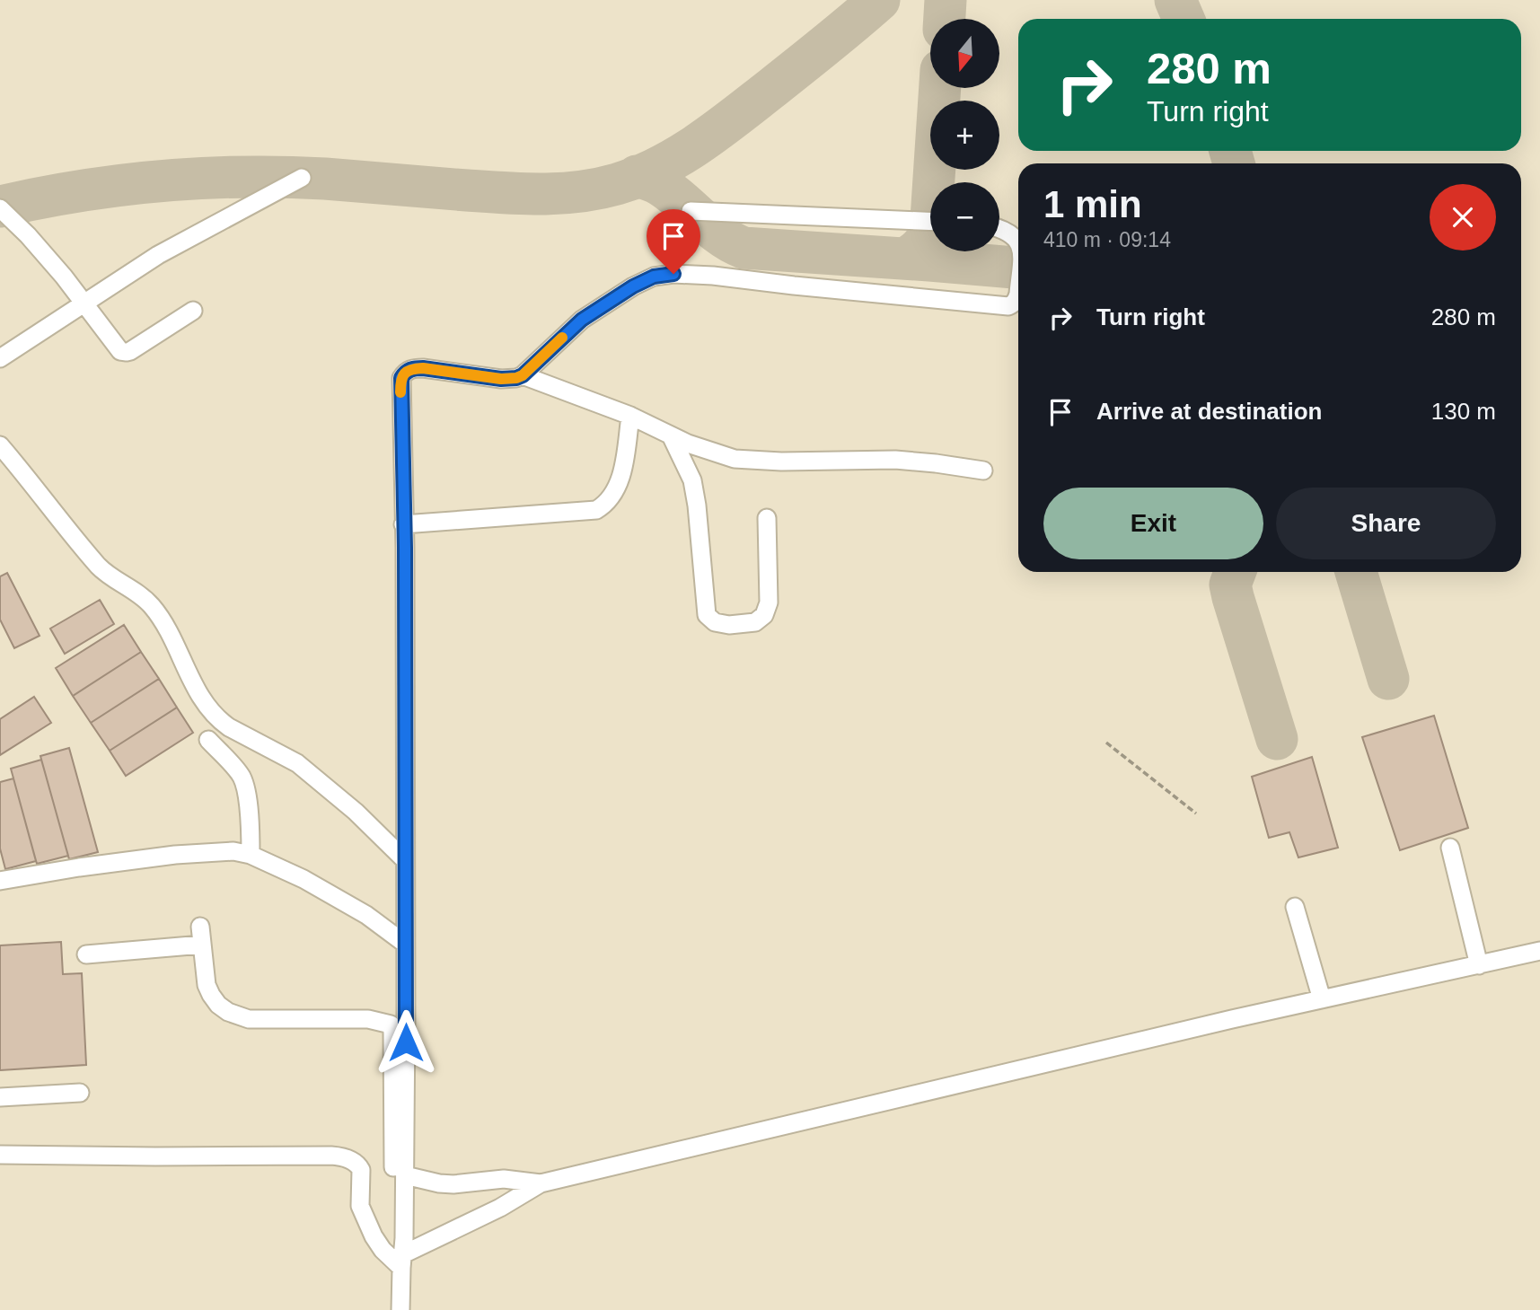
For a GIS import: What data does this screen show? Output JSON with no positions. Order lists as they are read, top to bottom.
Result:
{
  "north": "bottom",
  "page": {
    "map_buttons": ["+", "−"],
    "turn": ["280 m", "Turn right"],
    "heading": ["1 min", "410 m · 09:14"],
    "list": [
      {
        "name": "Turn right",
        "value": "280 m"
      },
      {
        "name": "Arrive at destination",
        "value": "130 m"
      }
    ],
    "buttons": ["Exit", "Share"]
  }
}
